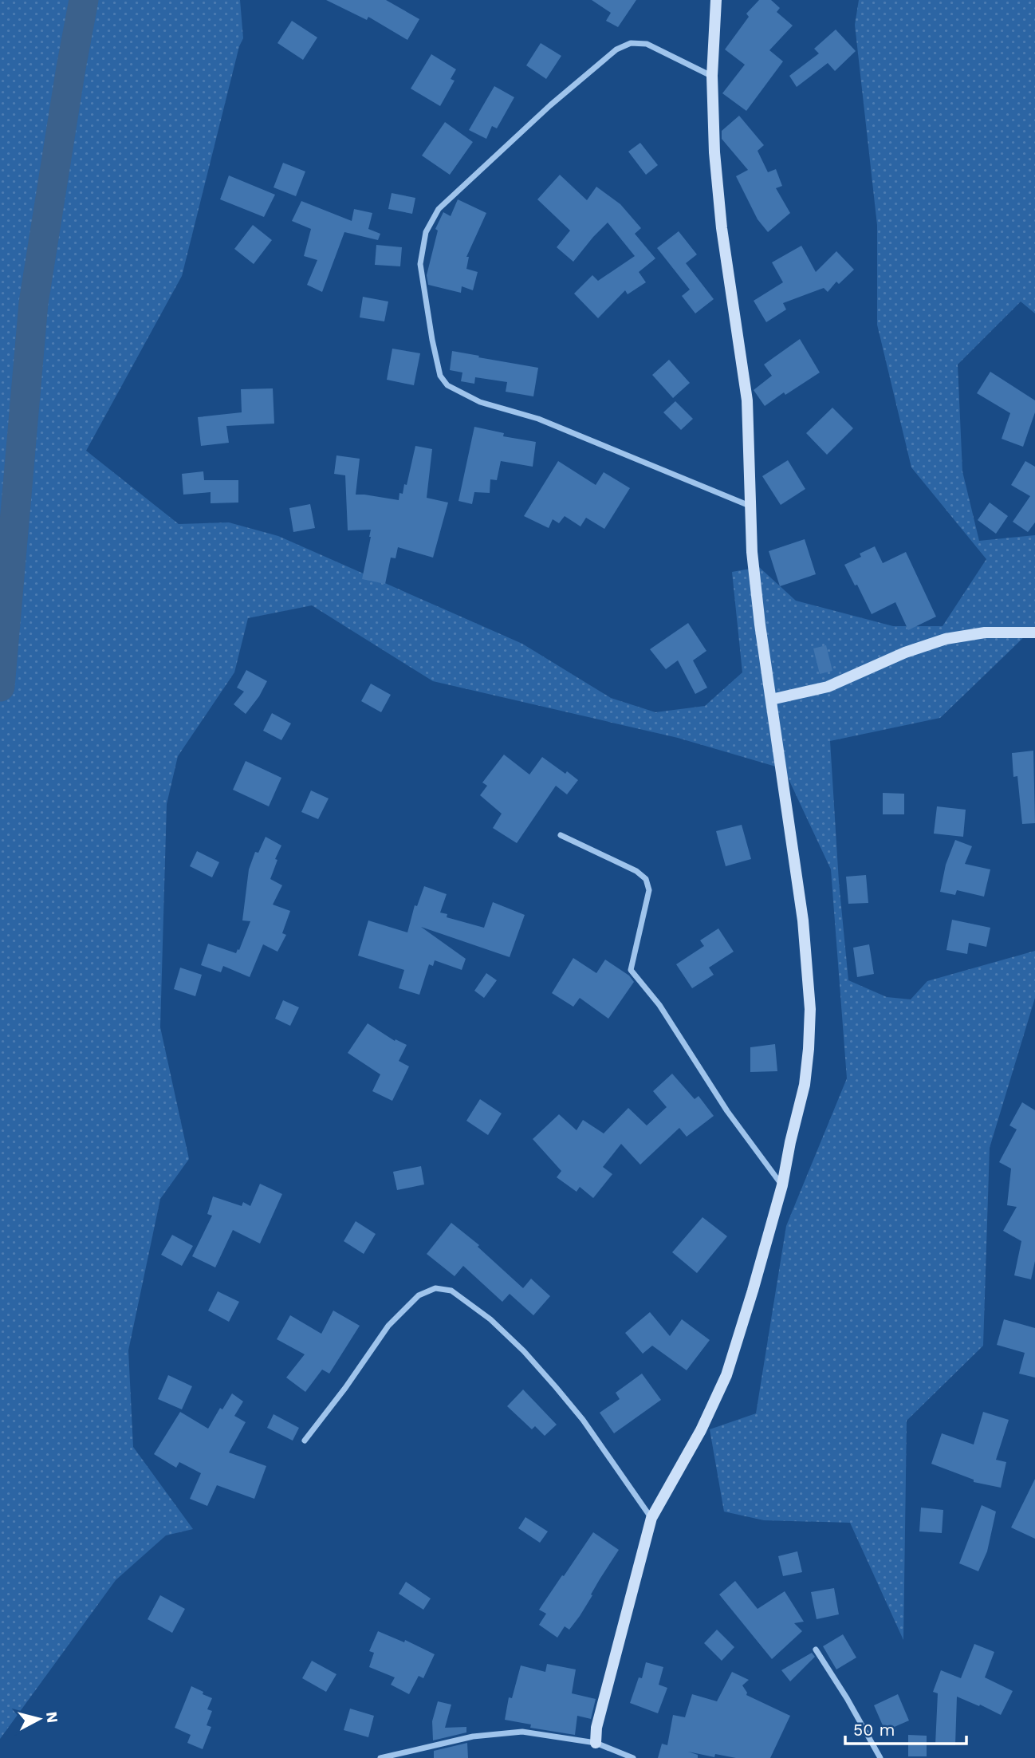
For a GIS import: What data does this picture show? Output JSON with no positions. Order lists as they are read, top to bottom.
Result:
{
  "scale_bar": "50 m",
  "north": "right"
}
